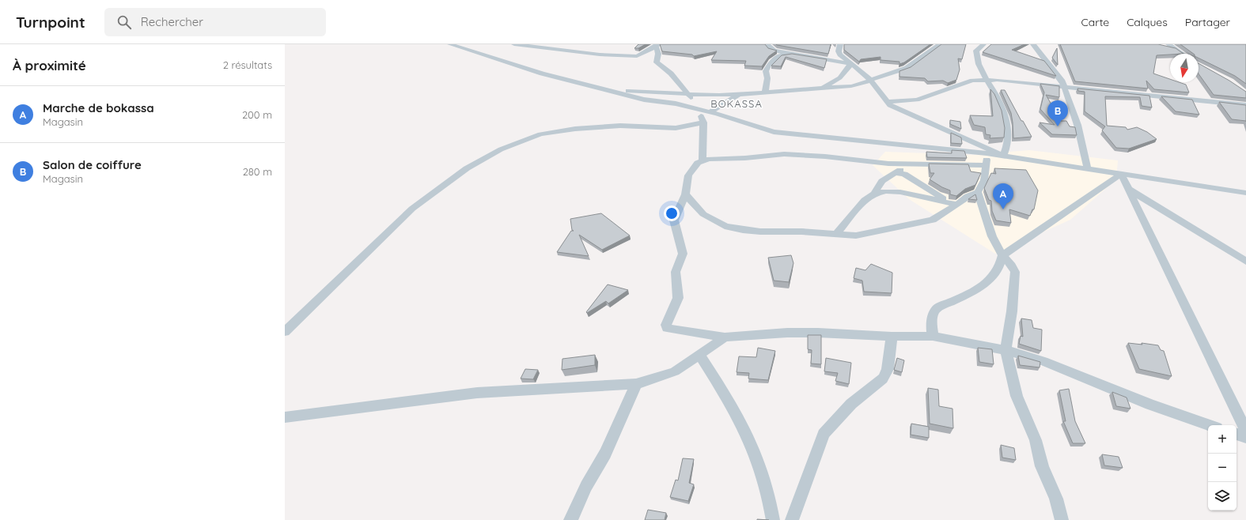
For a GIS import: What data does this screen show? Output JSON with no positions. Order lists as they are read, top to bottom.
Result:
{
  "districts": ["BOKASSA"],
  "north": "bottom",
  "page": {
    "header": "Turnpoint",
    "search": "Rechercher",
    "nav": ["Carte", "Calques", "Partager"],
    "heading": ["À proximité", "2 résultats"],
    "list": [
      {
        "mark": "A",
        "name": "Marche de bokassa",
        "note": "Magasin",
        "value": "200 m"
      },
      {
        "mark": "B",
        "name": "Salon de coiffure",
        "note": "Magasin",
        "value": "280 m"
      }
    ],
    "pins": ["B", "A"],
    "map_buttons": ["+", "−"]
  }
}
